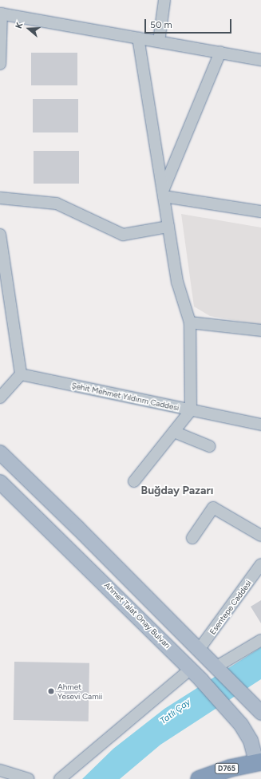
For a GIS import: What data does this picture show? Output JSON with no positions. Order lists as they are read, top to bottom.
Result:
{
  "streets": {
    "highway": ["D765"],
    "main road": ["Ahmet Talat Onay Bulvarı"],
    "street": ["Şehit Mehmet Yıldırım Caddesi", "Esentepe Caddesi"]
  },
  "crossings": [
    ["Ahmet Talat Onay Bulvarı", "D765"]
  ],
  "districts": ["Buğday Pazarı"],
  "water": ["Tatlı Çay"],
  "places": ["Ahmet Yesevi Camii"],
  "scale_bar": "50 m",
  "north": "left"
}
